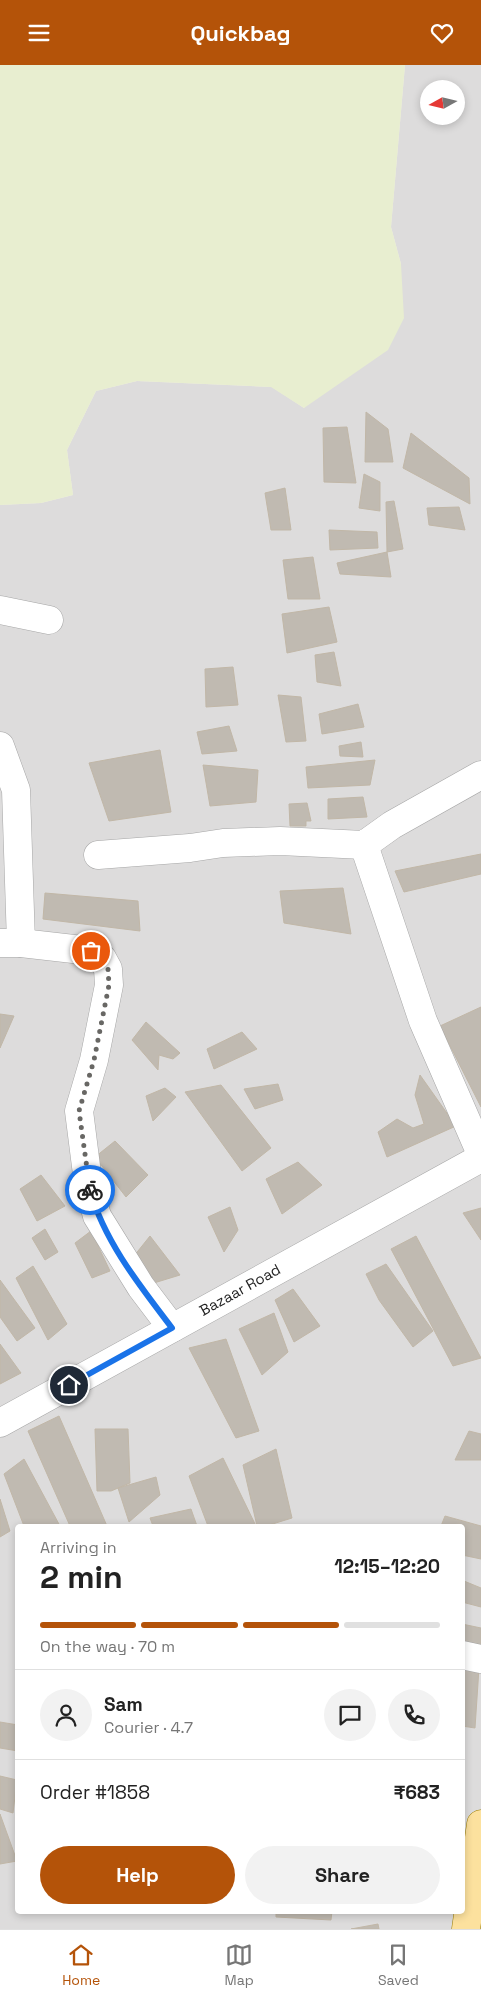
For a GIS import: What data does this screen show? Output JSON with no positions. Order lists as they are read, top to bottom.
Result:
{
  "streets": {
    "street": ["Bazaar Road"]
  },
  "north": "left",
  "page": {
    "header": "Quickbag",
    "heading": ["2 min", "Arriving in", "12:15–12:20"],
    "panel": [
      "Sam",
      "Courier · 4.7",
      "Order #1858",
      "₹683"
    ],
    "bar": "On the way · 70 m",
    "buttons": ["Help", "Share"],
    "tabs": ["Home", "Map", "Saved"]
  }
}
